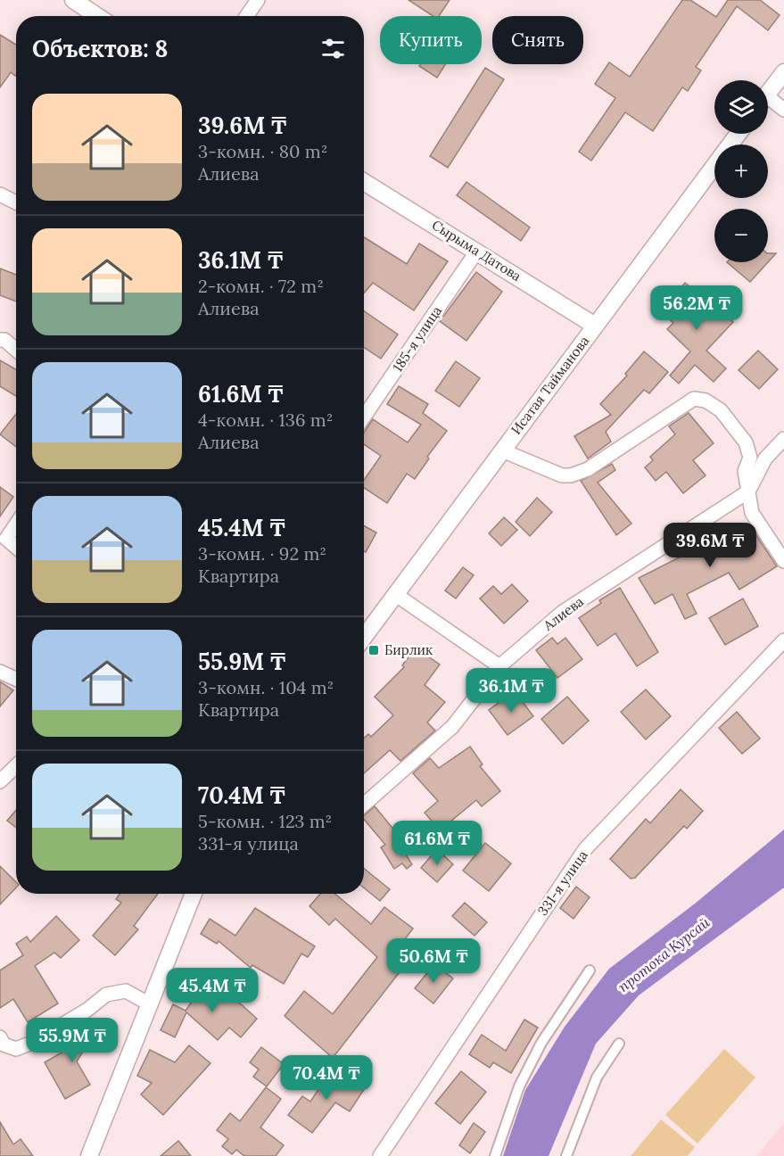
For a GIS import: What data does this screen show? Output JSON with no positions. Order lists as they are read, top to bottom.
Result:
{
  "streets": {
    "street": [
      "Сырыма Датова",
      "185-я улица",
      "Исатая Тайманова",
      "Алиева",
      "331-я улица"
    ]
  },
  "crossings": [
    ["Сырыма Датова", "185-я улица"],
    ["Сырыма Датова", "Исатая Тайманова"]
  ],
  "water": ["протока Курсай"],
  "places": {
    "transit": ["Бирлик"]
  },
  "page": {
    "chip": ["Купить", "Снять"],
    "heading": "Объектов: 8",
    "map_buttons": ["+", "−"],
    "list": [
      {
        "name": "39.6M ₸",
        "note": "3-комн. · 80 m² · Алиева"
      },
      {
        "name": "36.1M ₸",
        "note": "2-комн. · 72 m² · Алиева"
      },
      {
        "name": "61.6M ₸",
        "note": "4-комн. · 136 m² · Алиева"
      },
      {
        "name": "45.4M ₸",
        "note": "3-комн. · 92 m² · Квартира"
      },
      {
        "name": "55.9M ₸",
        "note": "3-комн. · 104 m² · Квартира"
      },
      {
        "name": "70.4M ₸",
        "note": "5-комн. · 123 m² · 331-я улица"
      }
    ],
    "price": [
      "56.2M ₸",
      "39.6M ₸",
      "36.1M ₸",
      "61.6M ₸",
      "50.6M ₸",
      "45.4M ₸",
      "55.9M ₸",
      "70.4M ₸"
    ]
  }
}
